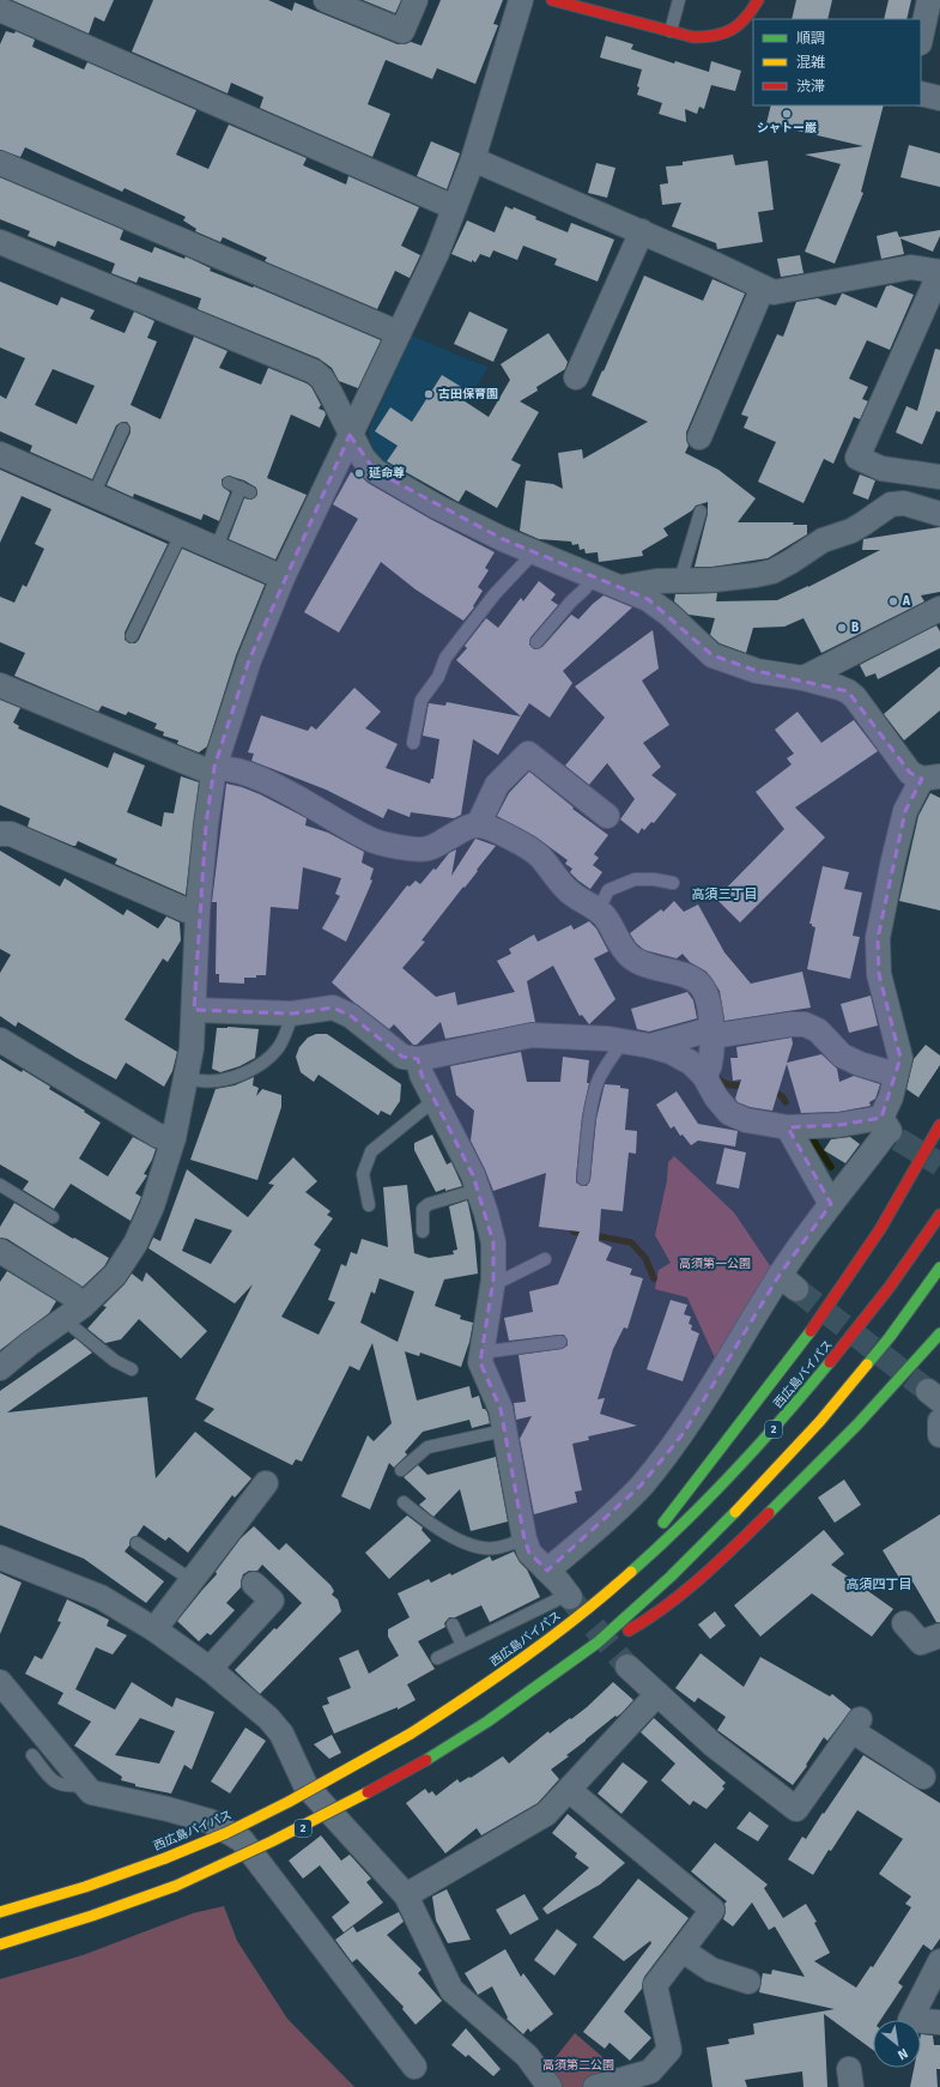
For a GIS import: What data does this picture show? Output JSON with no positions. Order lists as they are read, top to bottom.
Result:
{
  "streets": {
    "main road": ["西広島バイパス", "2"]
  },
  "districts": ["高須三丁目", "高須四丁目"],
  "parks": ["高須第一公園", "高須第二公園"],
  "places": [
    "シャトー巌",
    "古田保育園",
    "延命尊",
    "A",
    "B"
  ],
  "legend": ["順調", "混雑", "渋滞"],
  "north": "bottom right"
}
